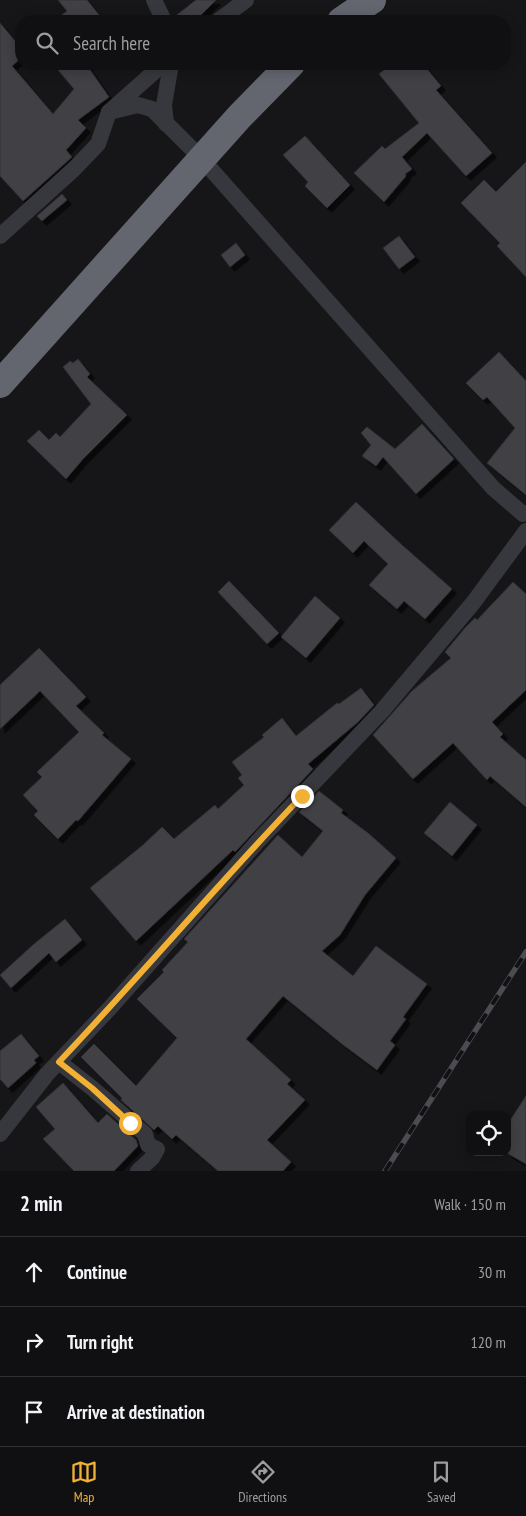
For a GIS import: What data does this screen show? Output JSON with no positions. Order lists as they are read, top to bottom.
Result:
{
  "page": {
    "search": "Search here",
    "heading": ["2 min", "Walk · 150 m"],
    "list": [
      ["Continue", "30 m"],
      ["Turn right", "120 m"],
      "Arrive at destination"
    ],
    "nav": ["Map", "Directions", "Saved"]
  }
}
